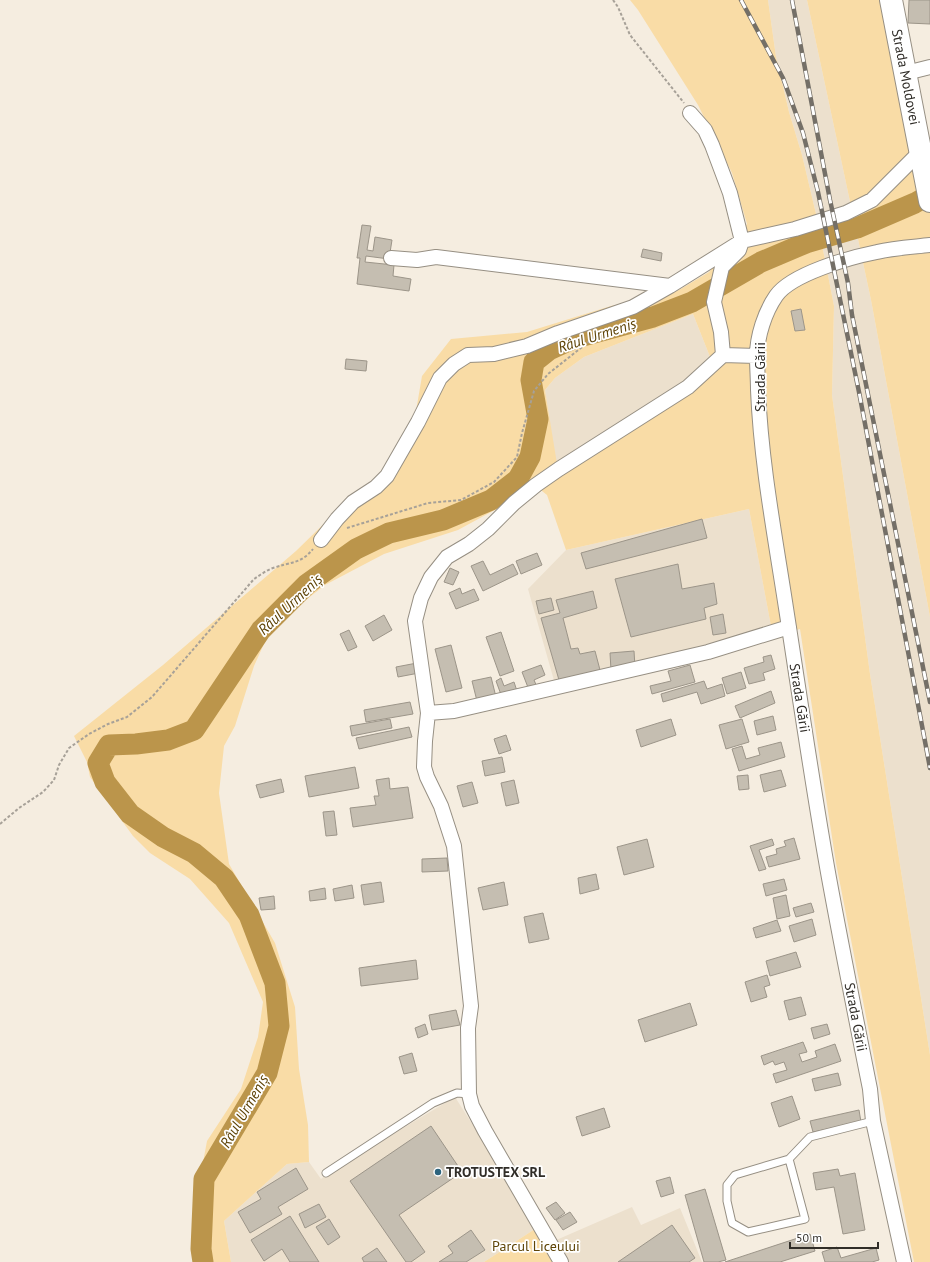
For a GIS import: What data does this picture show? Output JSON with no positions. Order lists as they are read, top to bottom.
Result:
{
  "streets": {
    "main road": ["Strada Moldovei"],
    "street": ["Strada Gării"]
  },
  "water": ["Râul Urmeniș"],
  "parks": ["Parcul Liceului"],
  "places": ["TROTUSTEX SRL"],
  "scale_bar": "50 m"
}
